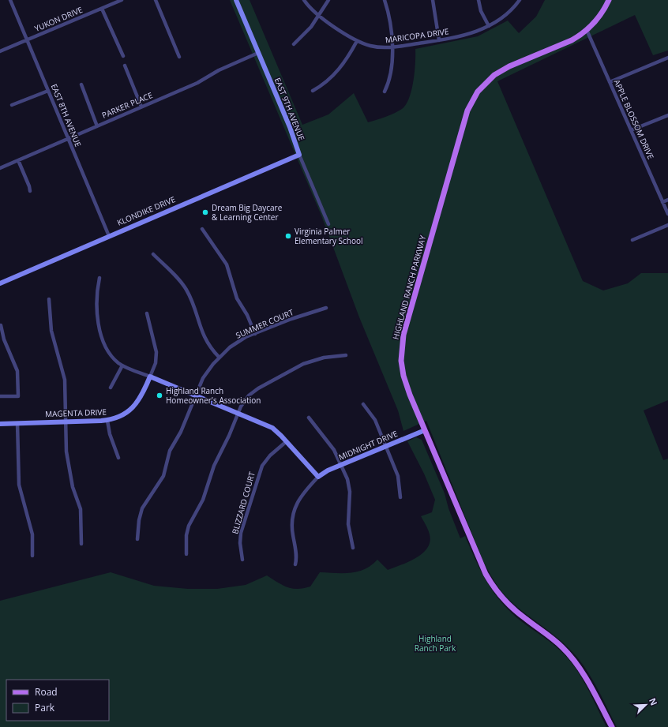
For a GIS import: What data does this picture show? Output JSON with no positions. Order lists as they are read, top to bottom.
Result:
{
  "streets": {
    "main road": ["HIGHLAND RANCH PARKWAY"],
    "street": [
      "YUKON DRIVE",
      "MARICOPA DRIVE",
      "PARKER PLACE",
      "EAST 9TH AVENUE",
      "EAST 8TH AVENUE",
      "APPLE BLOSSOM DRIVE",
      "KLONDIKE DRIVE",
      "SUMMER COURT",
      "MAGENTA DRIVE",
      "MIDNIGHT DRIVE",
      "BLIZZARD COURT"
    ]
  },
  "crossings": [
    ["YUKON DRIVE", "EAST 8TH AVENUE"],
    ["PARKER PLACE", "EAST 9TH AVENUE"],
    ["PARKER PLACE", "EAST 8TH AVENUE"],
    ["EAST 9TH AVENUE", "KLONDIKE DRIVE"],
    ["EAST 8TH AVENUE", "KLONDIKE DRIVE"],
    ["APPLE BLOSSOM DRIVE", "HIGHLAND RANCH PARKWAY"],
    ["HIGHLAND RANCH PARKWAY", "MIDNIGHT DRIVE"]
  ],
  "parks": ["Highland Ranch Park"],
  "places": ["Dream Big Daycare & Learning Center", "Virginia Palmer Elementary School", "Highland Ranch Homeowner's Association"],
  "legend": ["Road", "Park"],
  "north": "top right"
}
